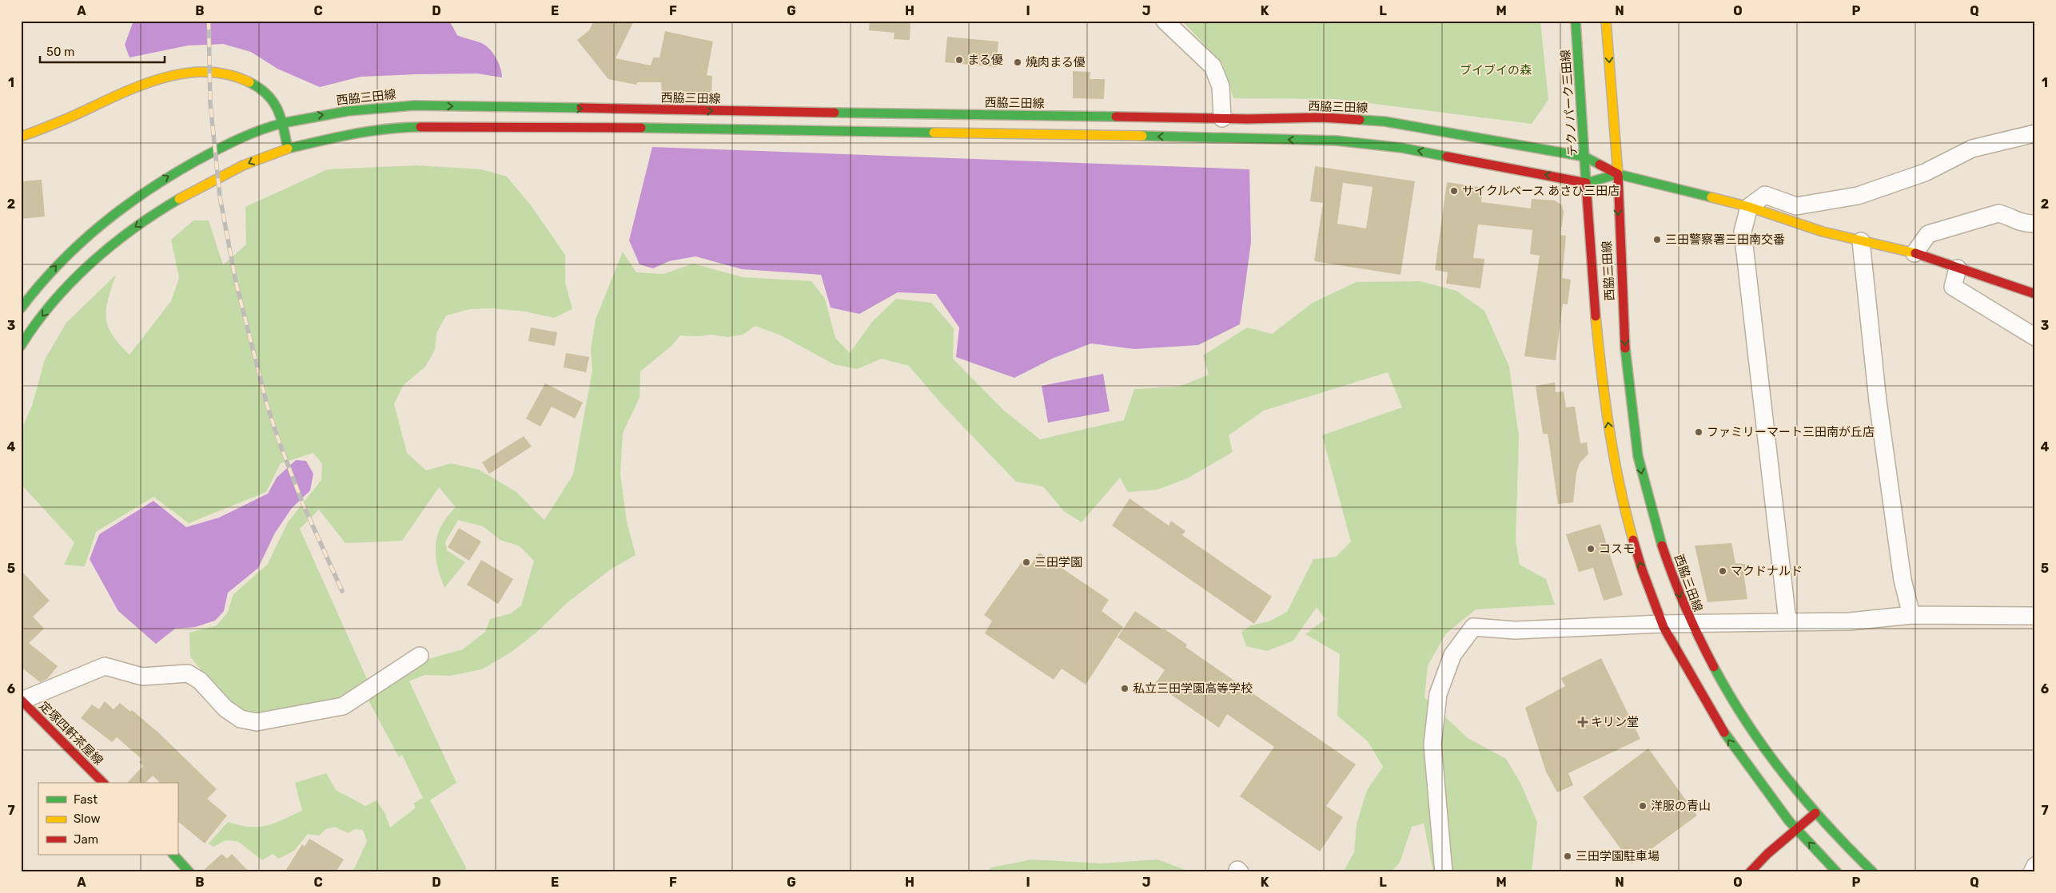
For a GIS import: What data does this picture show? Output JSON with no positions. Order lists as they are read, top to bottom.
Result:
{
  "streets": {
    "main road": ["西脇三田線", "テクノパーク三田線", "定塚四軒茶屋線"]
  },
  "crossings": [
    ["西脇三田線", "テクノパーク三田線"]
  ],
  "parks": ["ブイブイの森"],
  "places": {
    "other": [
      "まる優",
      "焼肉まる優",
      "サイクルベース あさひ三田店",
      "三田警察署三田南交番",
      "ファミリーマート三田南が丘店",
      "コスモ",
      "三田学園",
      "マクドナルド",
      "私立三田学園高等学校",
      "洋服の青山",
      "三田学園駐車場"
    ],
    "health": ["キリン堂"]
  },
  "legend": ["Fast", "Slow", "Jam"],
  "scale_bar": "50 m",
  "grid": {
    "columns": [
      "A",
      "B",
      "C",
      "D",
      "E",
      "F",
      "G",
      "H",
      "I",
      "J",
      "K",
      "L",
      "M",
      "N",
      "O",
      "P",
      "Q"
    ],
    "rows": [
      "1",
      "2",
      "3",
      "4",
      "5",
      "6",
      "7"
    ]
  }
}
